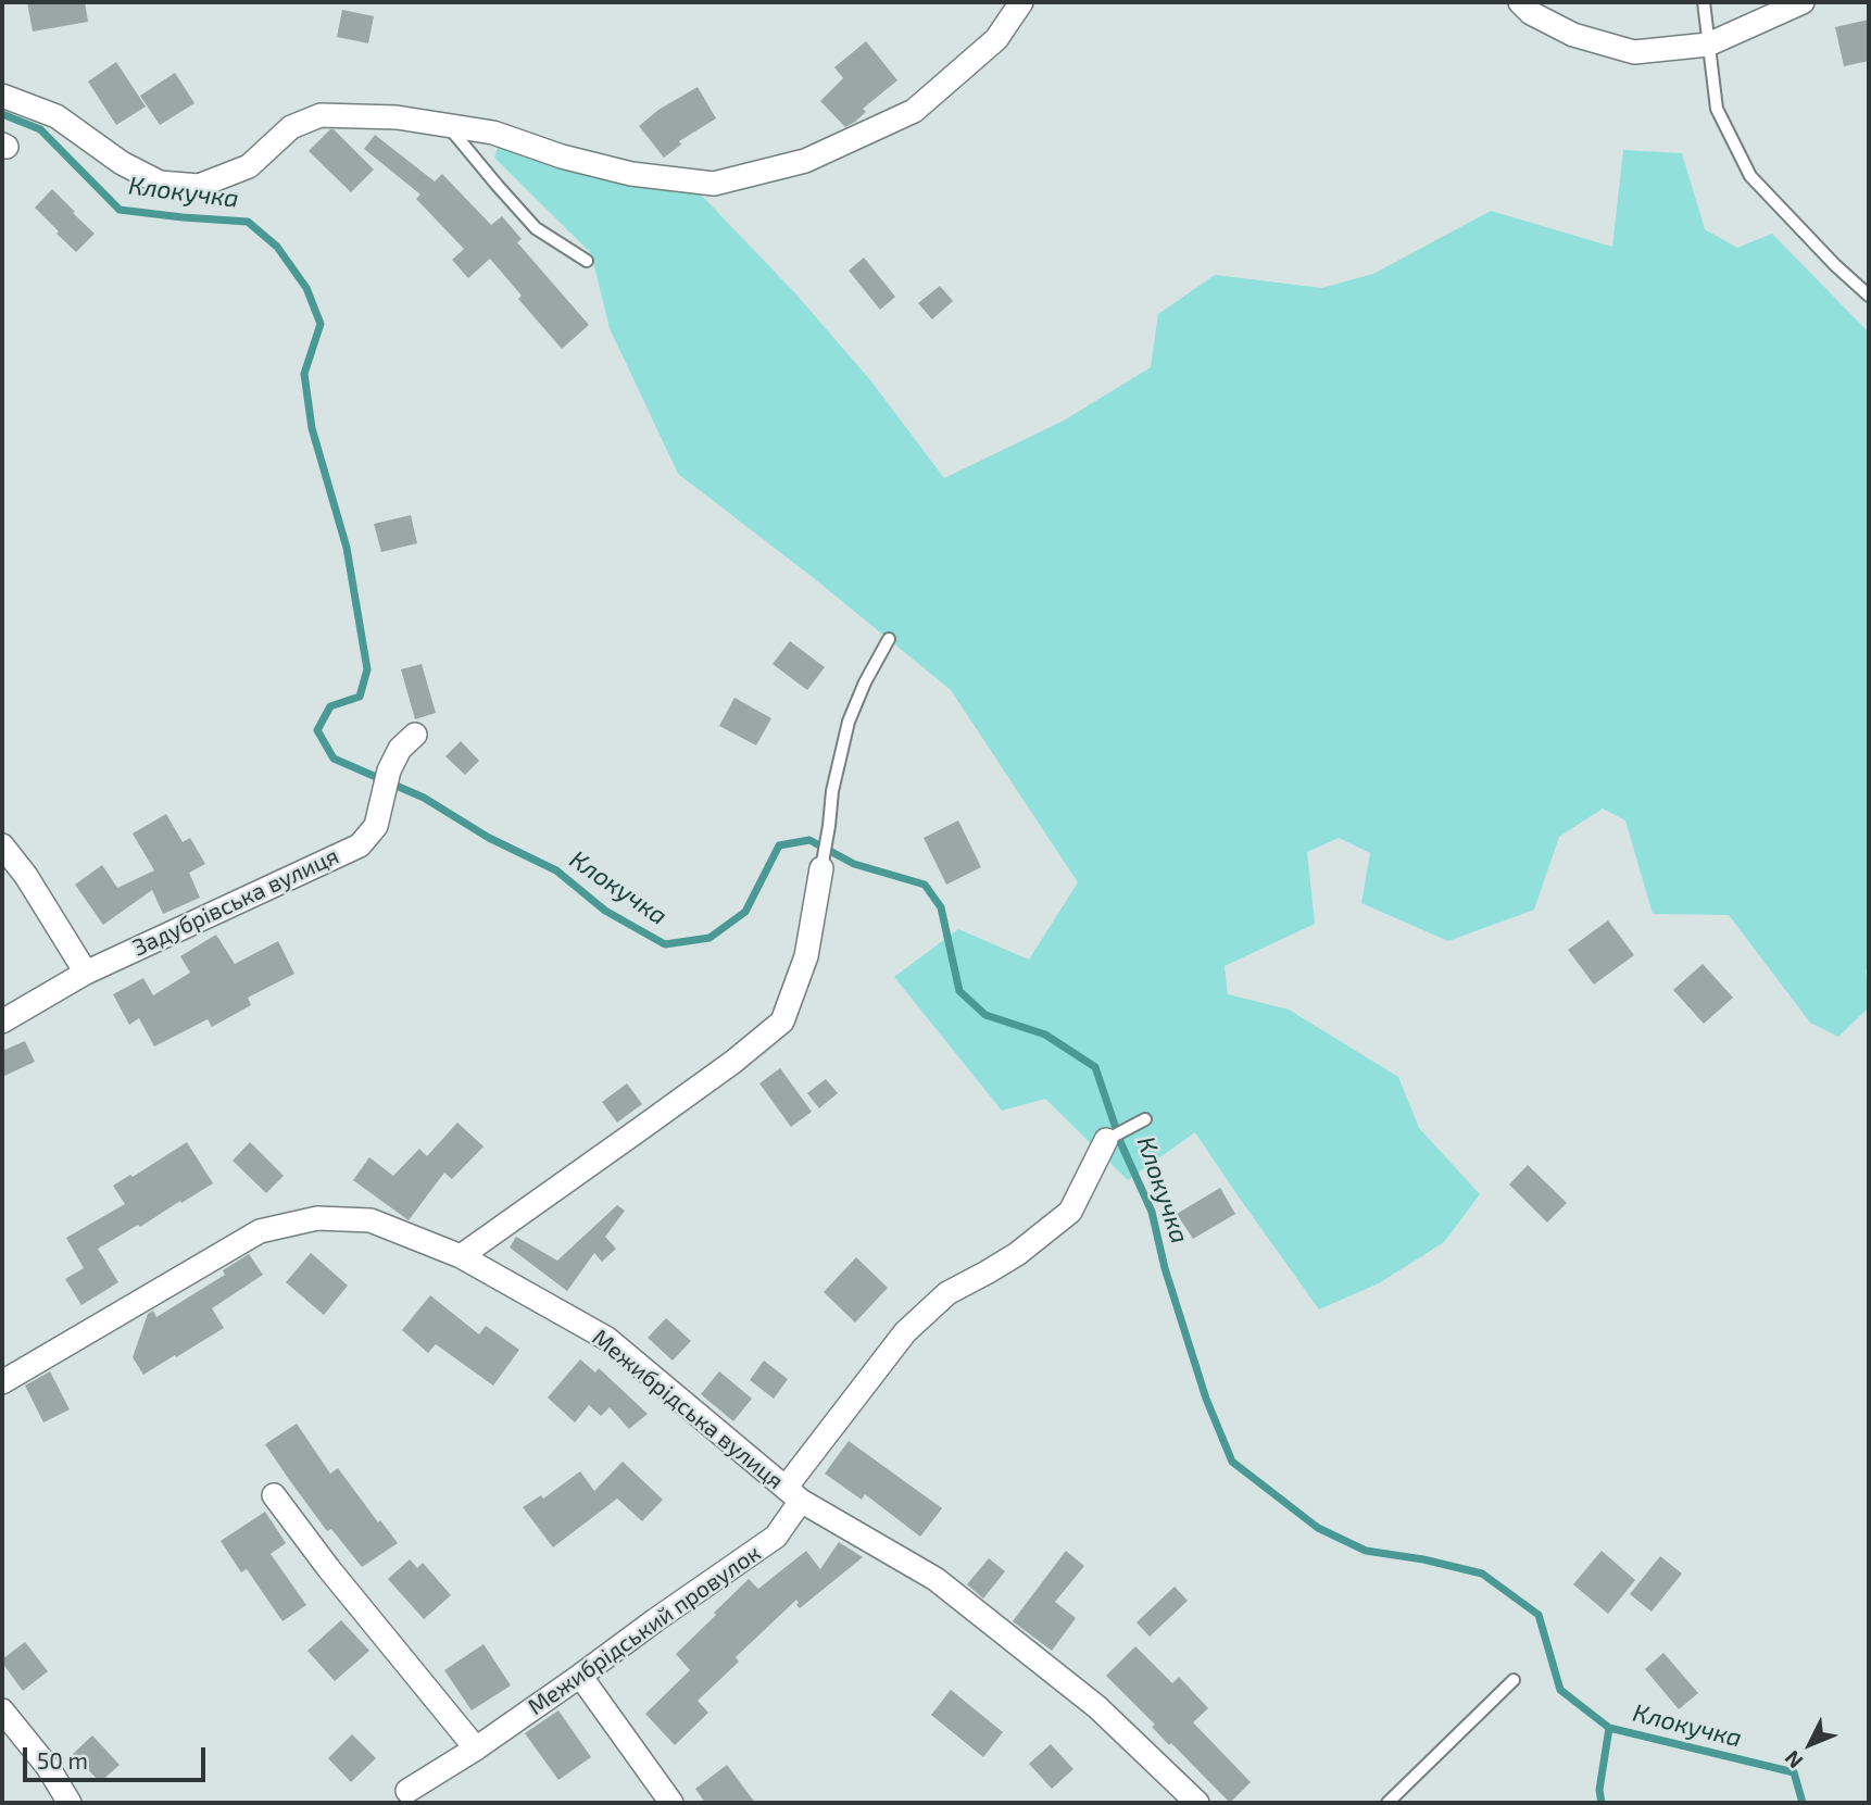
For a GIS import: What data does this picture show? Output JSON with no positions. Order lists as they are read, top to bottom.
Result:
{
  "streets": {
    "street": ["Задубрівська вулиця", "Межибрідська вулиця", "Межибрідський провулок"]
  },
  "crossings": [
    ["Межибрідська вулиця", "Межибрідський провулок"]
  ],
  "water": ["Клокучка"],
  "scale_bar": "50 m",
  "north": "bottom left"
}
